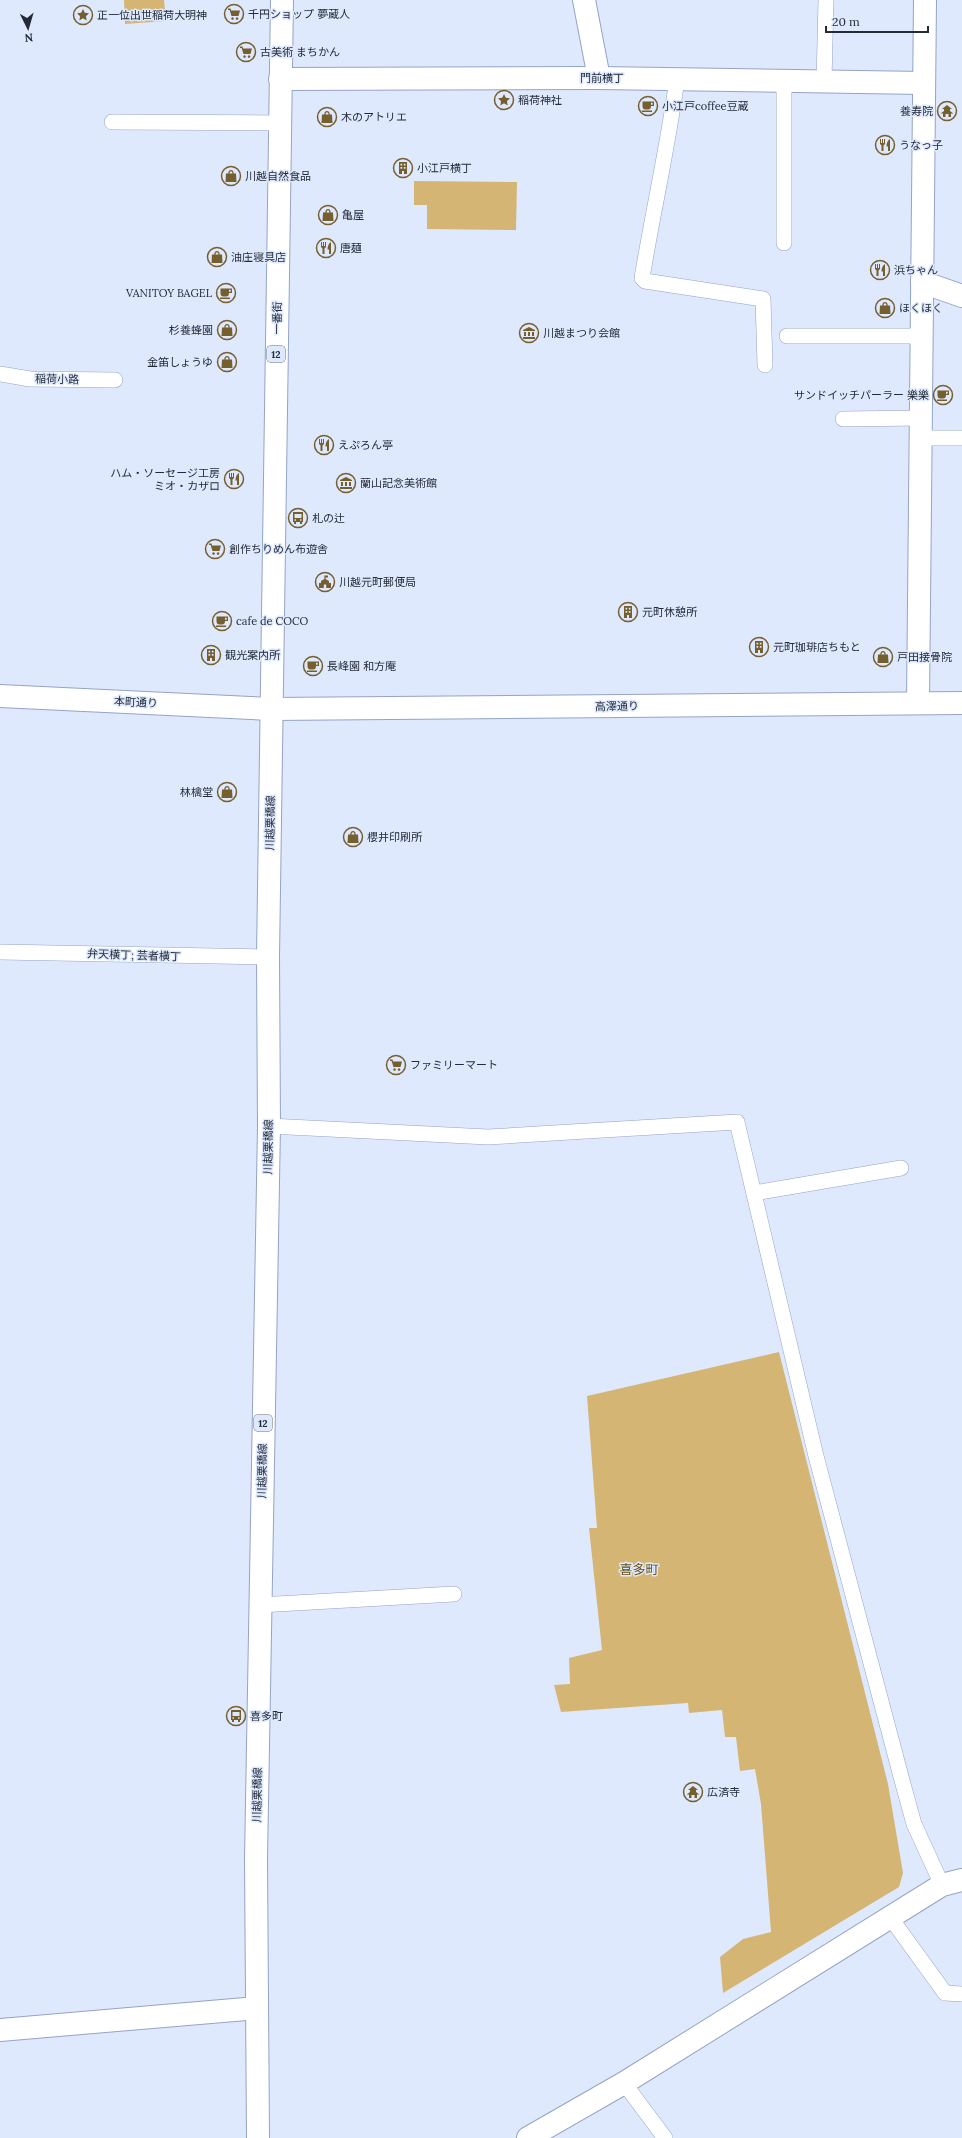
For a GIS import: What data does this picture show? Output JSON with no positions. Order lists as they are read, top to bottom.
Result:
{
  "streets": {
    "street": [
      "門前横丁",
      "一番街",
      "12",
      "本町通り",
      "高澤通り",
      "川越栗橋線"
    ],
    "lane": ["稲荷小路", "弁天横丁; 芸者横丁"]
  },
  "crossings": [
    ["門前横丁", "一番街"],
    ["一番街", "本町通り"],
    ["一番街", "高澤通り"],
    ["一番街", "川越栗橋線"],
    ["本町通り", "高澤通り"],
    ["本町通り", "川越栗橋線"],
    ["高澤通り", "川越栗橋線"],
    ["川越栗橋線", "弁天横丁; 芸者横丁"]
  ],
  "districts": ["喜多町"],
  "places": {
    "supermarket": [
      "千円ショップ 夢蔵人",
      "古美術 まちかん",
      "創作ちりめん布遊舎",
      "ファミリーマート"
    ],
    "place": ["正一位出世稲荷大明神", "稲荷神社"],
    "cafe": [
      "小江戸coffee豆蔵",
      "VANITOY BAGEL",
      "サンドイッチパーラー 樂樂",
      "cafe de COCO",
      "長峰園 和方庵"
    ],
    "temple": ["養寿院", "広済寺"],
    "shop": [
      "木のアトリエ",
      "川越自然食品",
      "亀屋",
      "油庄寝具店",
      "ほくほく",
      "杉養蜂園",
      "金笛しょうゆ",
      "戸田接骨院",
      "林檎堂",
      "櫻井印刷所"
    ],
    "restaurant": [
      "うなっ子",
      "唐麺",
      "浜ちゃん",
      "えぷろん亭",
      "ハム・ソーセージ工房 ミオ・カザロ"
    ],
    "building": [
      "小江戸横丁",
      "元町休憩所",
      "元町珈琲店ちもと",
      "観光案内所"
    ],
    "museum": ["川越まつり会館", "蘭山記念美術館"],
    "bus stop": ["札の辻", "喜多町"],
    "public building": ["川越元町郵便局"]
  },
  "scale_bar": "20 m",
  "north": "bottom"
}
